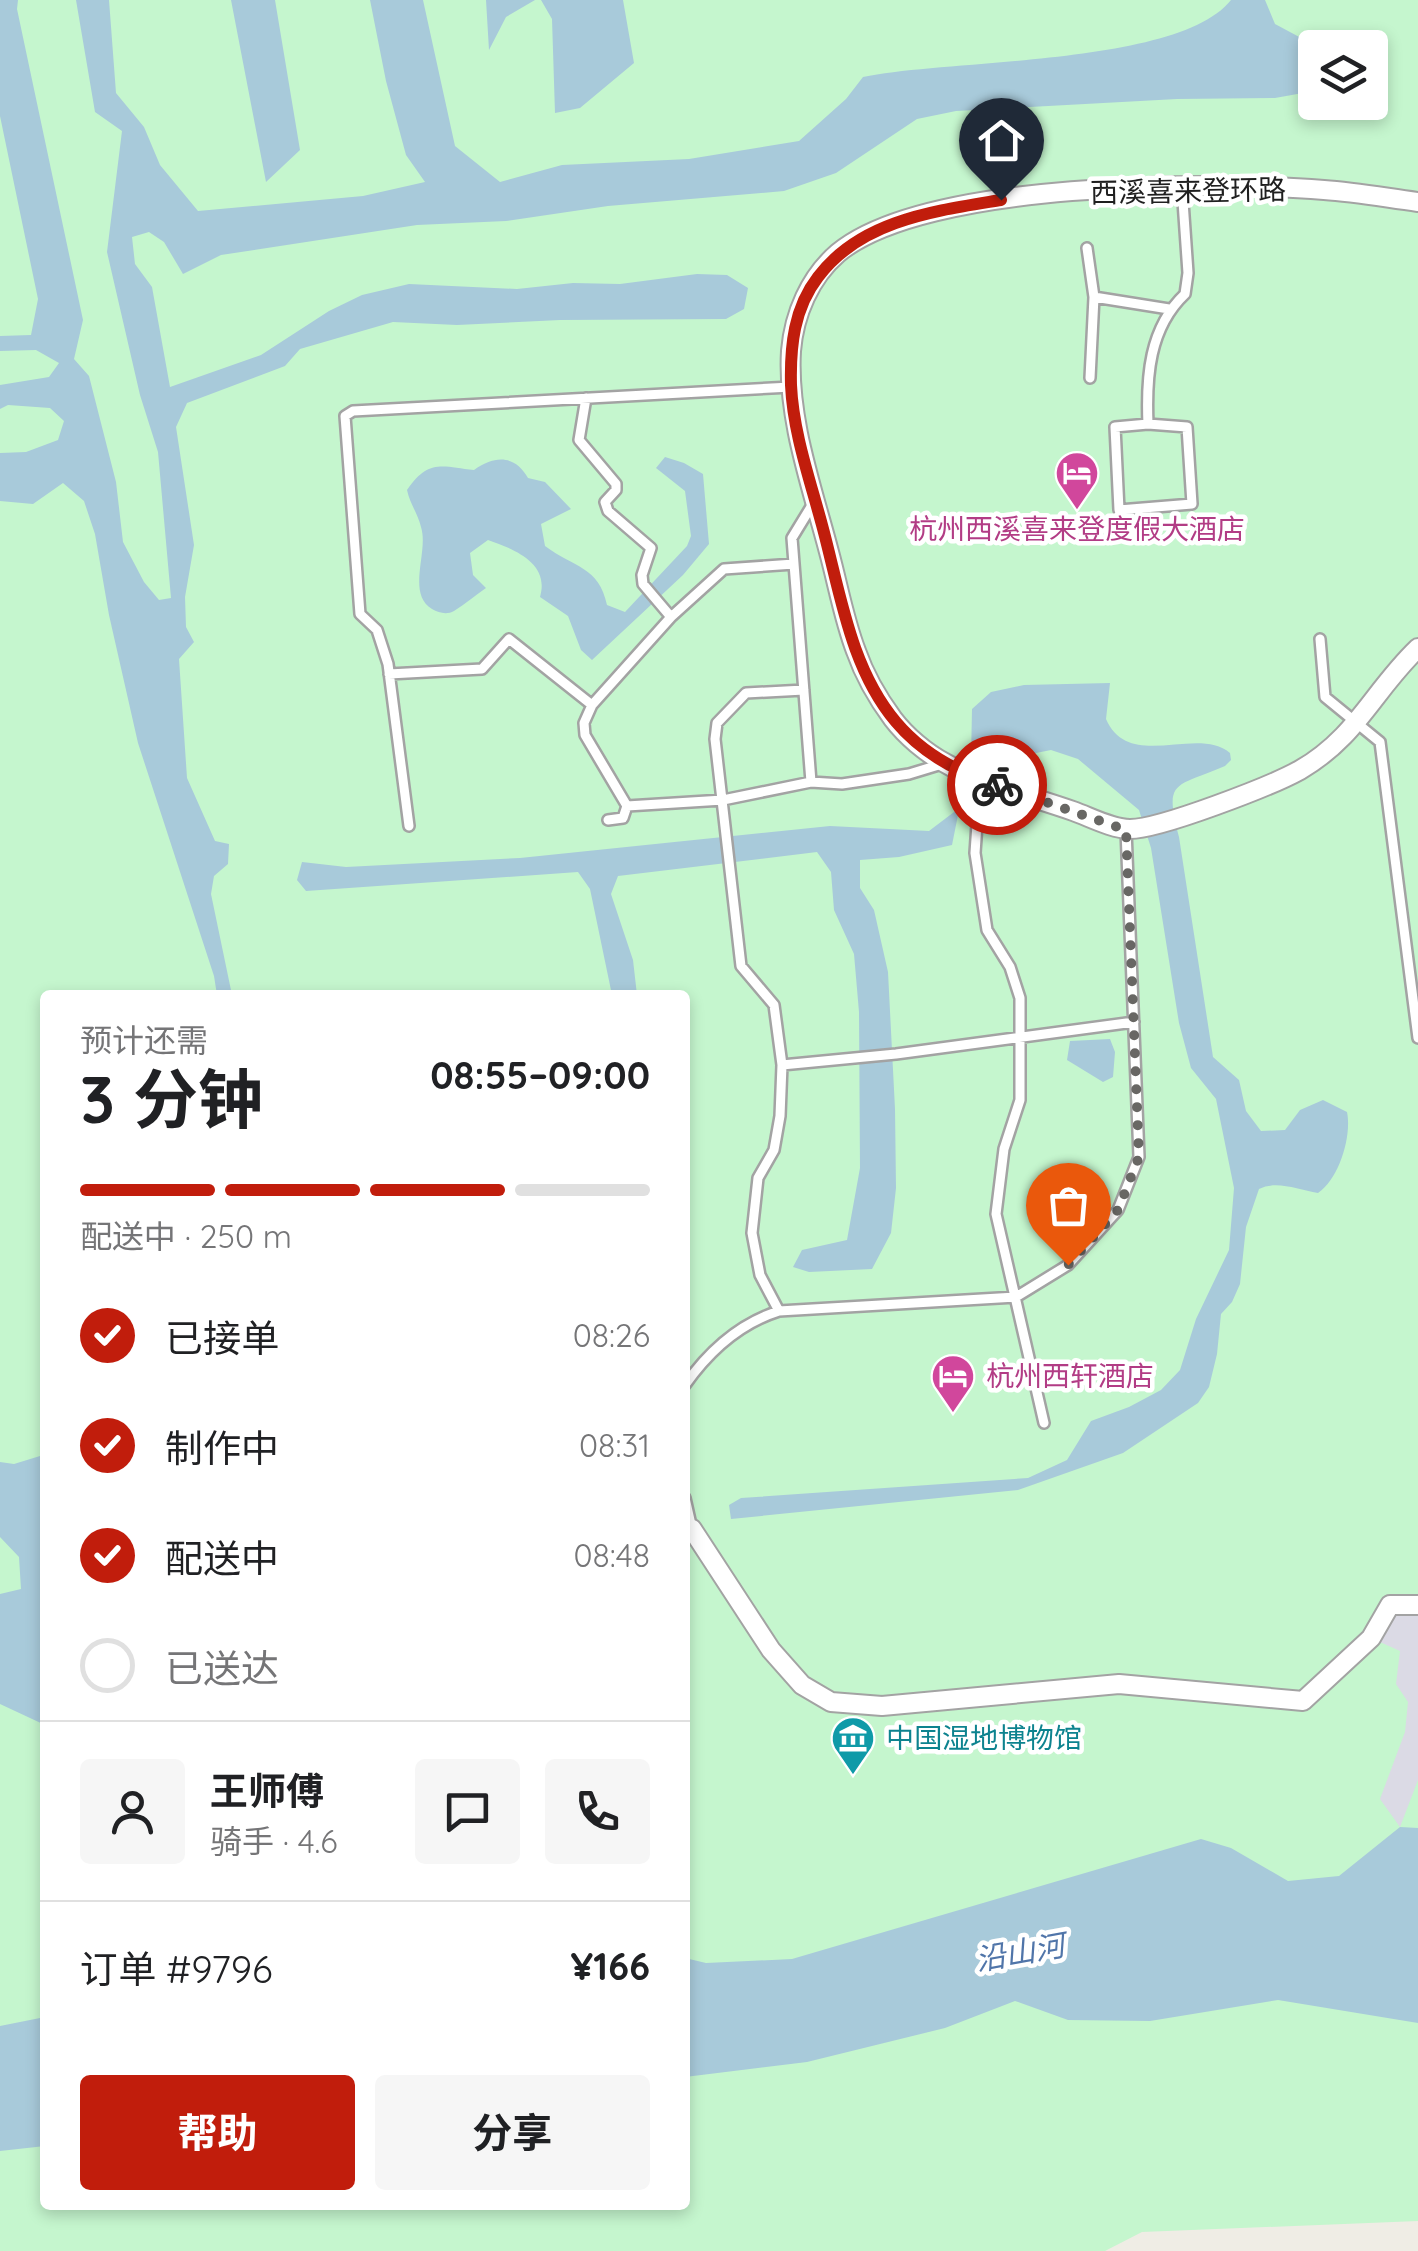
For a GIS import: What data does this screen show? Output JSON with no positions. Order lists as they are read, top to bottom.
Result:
{
  "streets": {
    "street": ["西溪喜来登环路"]
  },
  "water": ["沿山河"],
  "places": {
    "hotel": ["杭州西溪喜来登度假大酒店", "杭州西轩酒店"],
    "museum": ["中国湿地博物馆"]
  },
  "page": {
    "heading": ["3 分钟", "预计还需", "08:55–09:00"],
    "panel": [
      "王师傅",
      "骑手 · 4.6",
      "订单 #9796",
      "¥166"
    ],
    "bar": "配送中 · 250 m",
    "list": [
      ["已接单", "08:26"],
      ["制作中", "08:31"],
      ["配送中", "08:48"],
      "已送达"
    ],
    "buttons": ["帮助", "分享"]
  }
}
